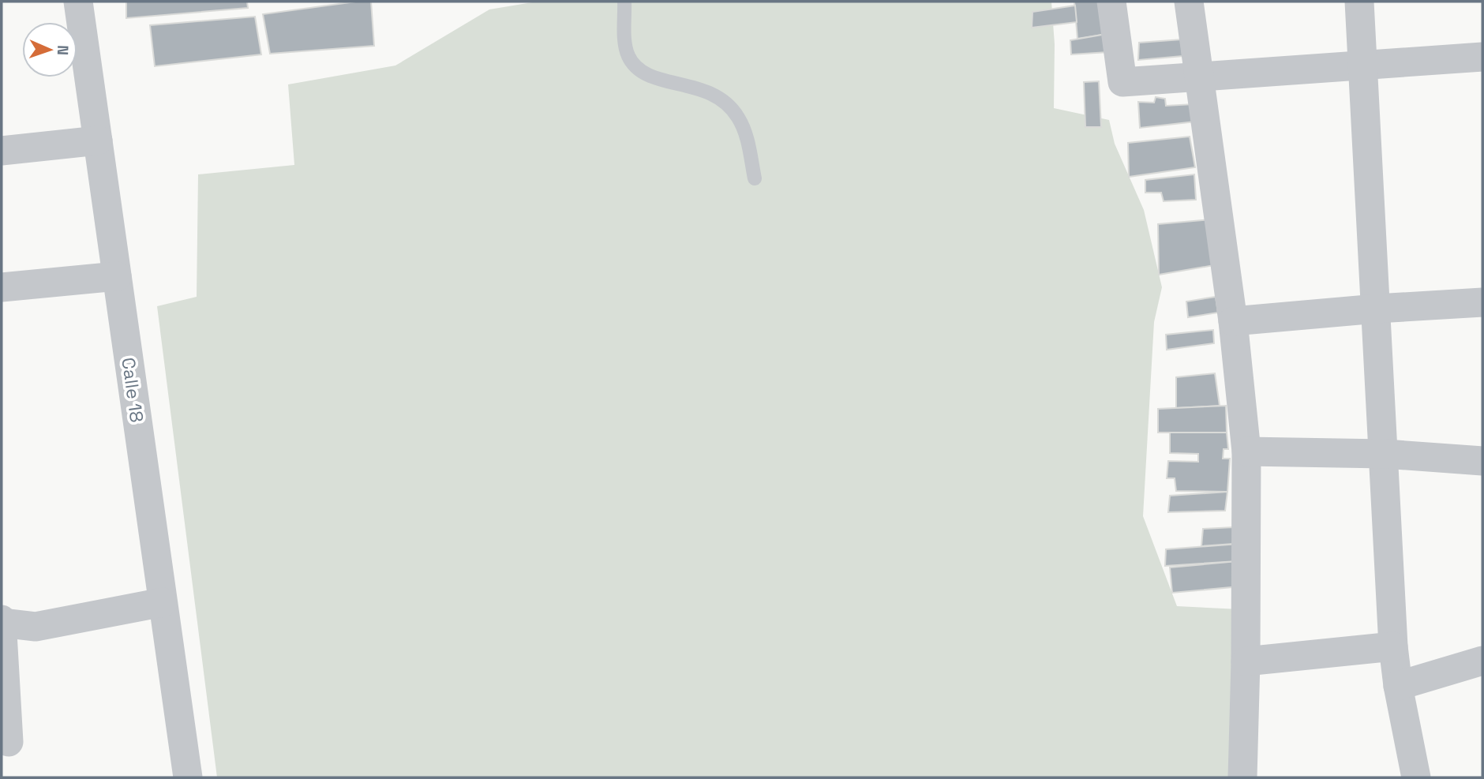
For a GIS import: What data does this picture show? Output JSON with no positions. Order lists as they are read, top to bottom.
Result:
{
  "streets": {
    "street": ["Calle 18"]
  },
  "north": "right"
}
